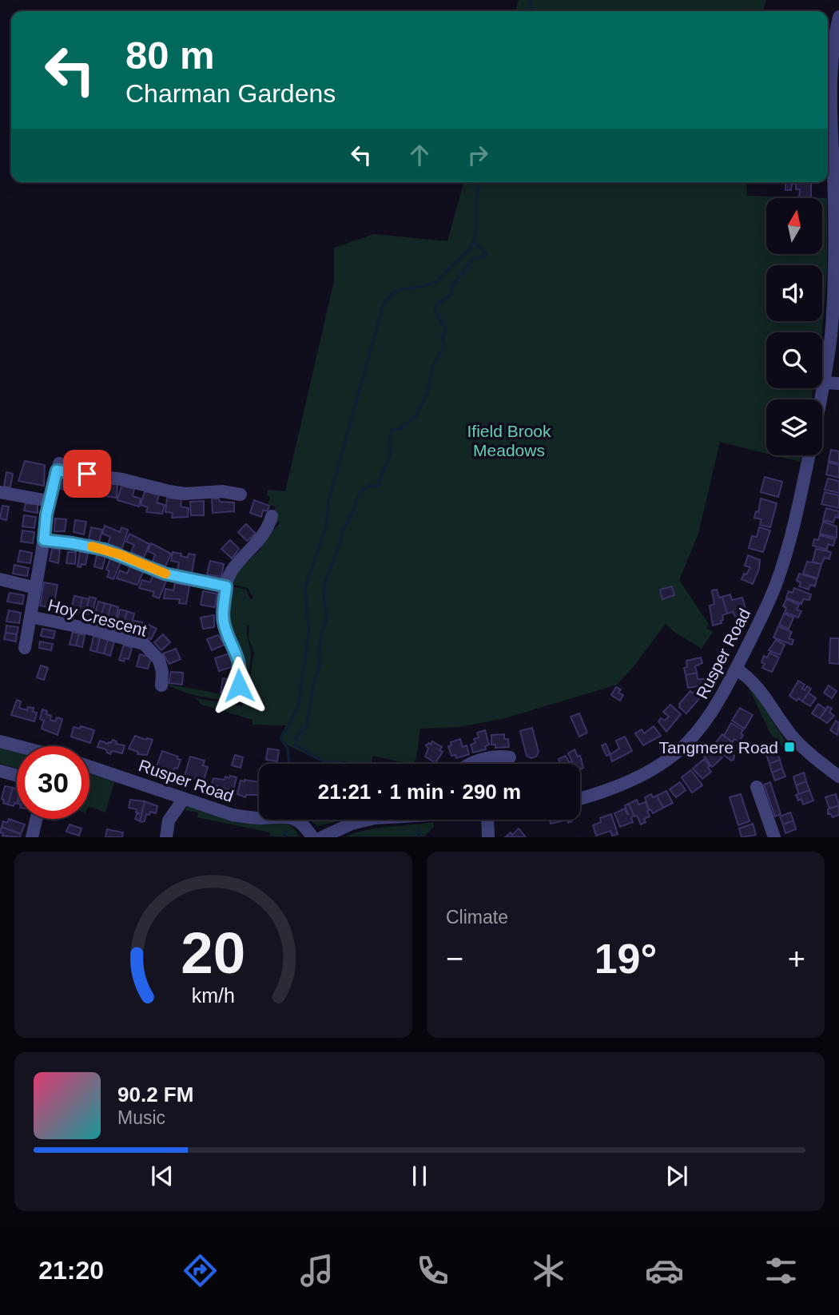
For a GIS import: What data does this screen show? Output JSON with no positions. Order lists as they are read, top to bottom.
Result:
{
  "streets": {
    "street": ["Hoy Crescent", "Rusper Road"]
  },
  "parks": ["Ifield Brook Meadows"],
  "places": {
    "transit": ["Tangmere Road"]
  },
  "north": "top",
  "page": {
    "turn": ["80 m", "Charman Gardens"],
    "limit": "30",
    "trip": "21:21 · 1 min · 290 m",
    "tile": "Climate",
    "heat": ["−", "19°", "+"],
    "song": ["90.2 FM", "Music"],
    "tabs": "21:20",
    "gauge": ["20", "km/h"]
  }
}
